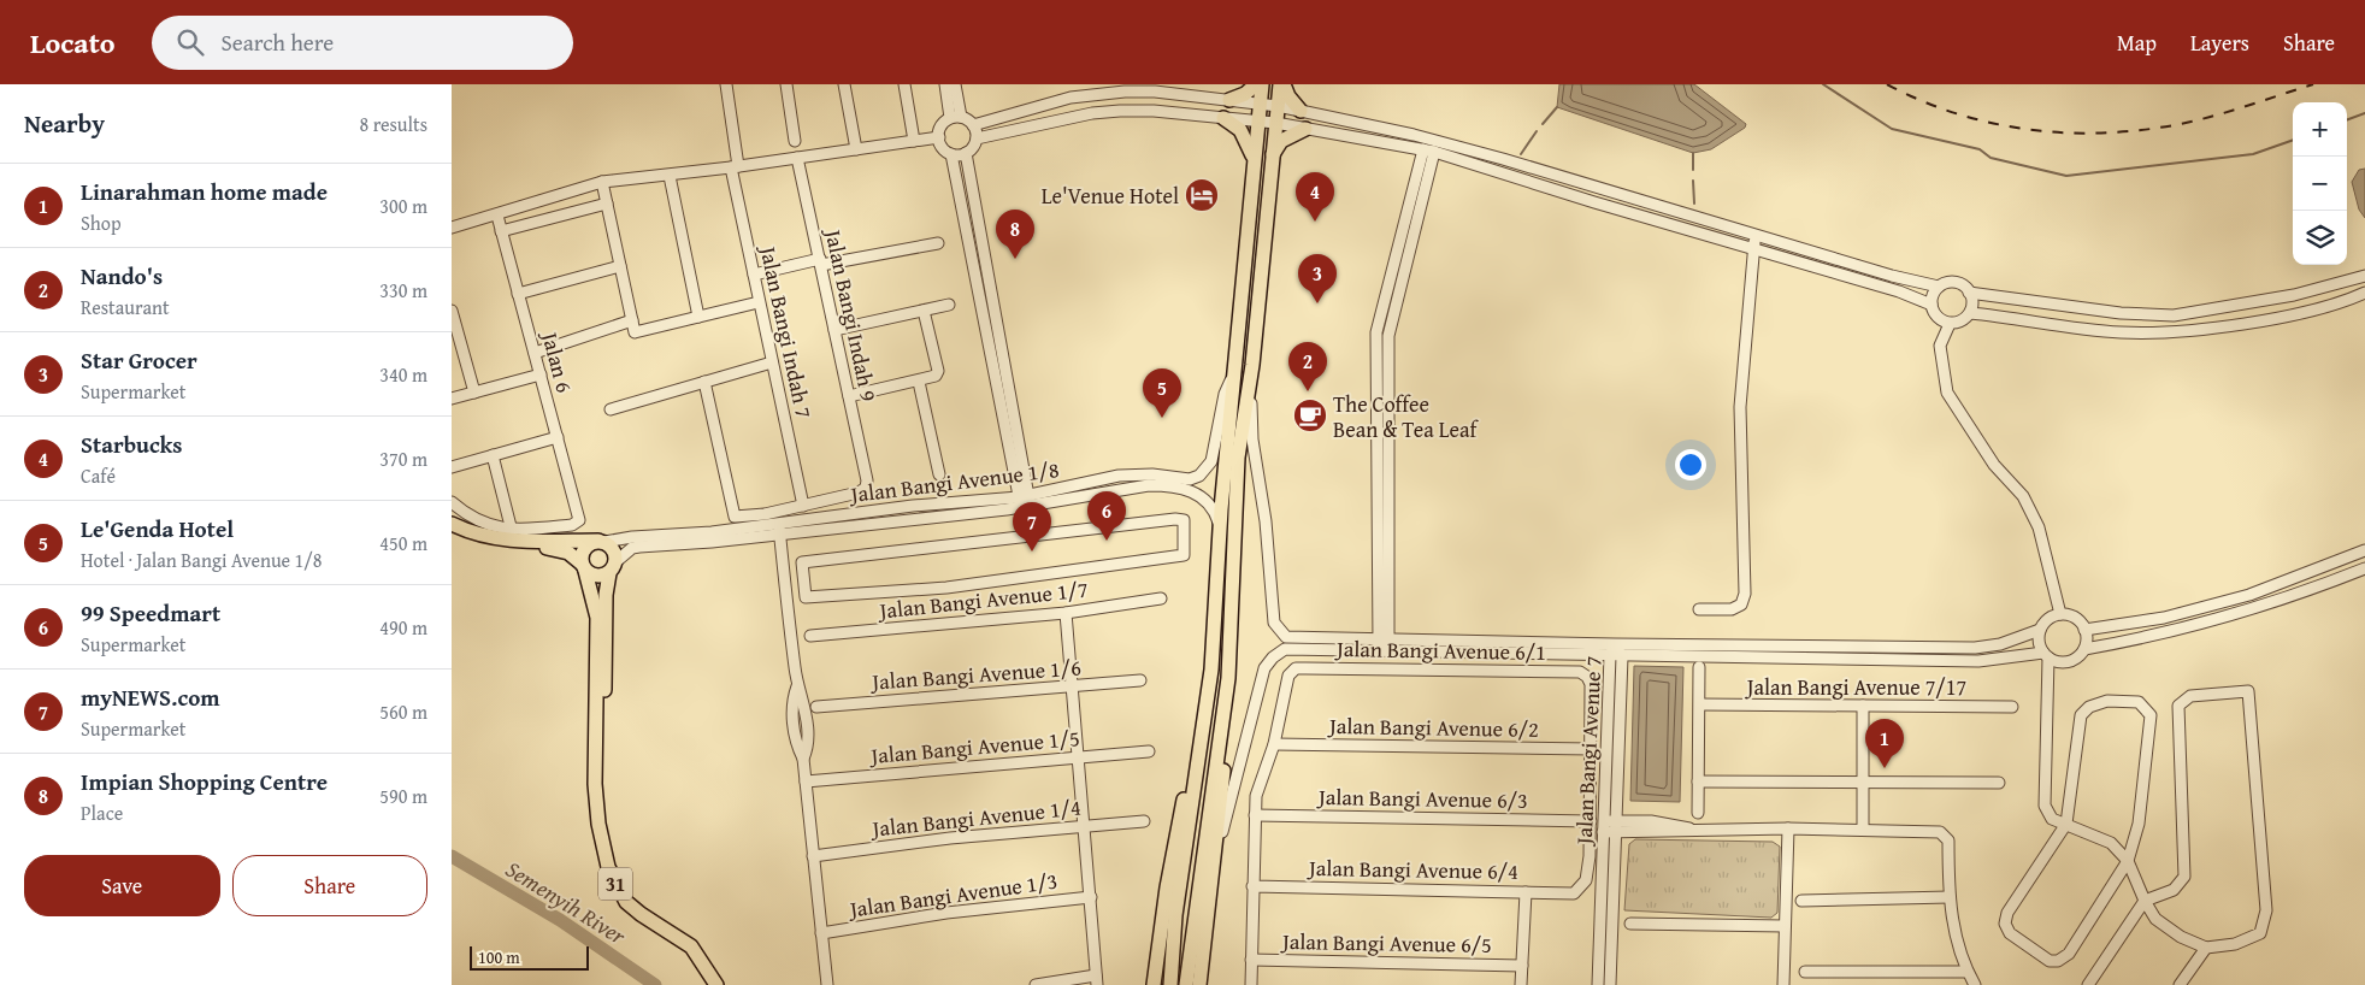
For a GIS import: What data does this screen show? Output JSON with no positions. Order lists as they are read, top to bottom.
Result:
{
  "streets": {
    "main road": ["31"],
    "street": [
      "Jalan Bangi Indah 9",
      "Jalan Bangi Indah 7",
      "Jalan 6",
      "Jalan Bangi Avenue 1/8",
      "Jalan Bangi Avenue 1/7",
      "Jalan Bangi Avenue 6/1",
      "Jalan Bangi Avenue 1/6",
      "Jalan Bangi Avenue 7/17",
      "Jalan Bangi Avenue 6/2",
      "Jalan Bangi Avenue 1/5",
      "Jalan Bangi Avenue 7",
      "Jalan Bangi Avenue 6/3",
      "Jalan Bangi Avenue 1/4",
      "Jalan Bangi Avenue 6/4",
      "Jalan Bangi Avenue 1/3",
      "Jalan Bangi Avenue 6/5"
    ]
  },
  "crossings": [
    ["Jalan Bangi Indah 9", "Jalan Bangi Indah 7"],
    ["Jalan Bangi Avenue 1/8", "31"],
    ["Jalan Bangi Avenue 6/1", "Jalan Bangi Avenue 6/2"],
    ["Jalan Bangi Avenue 6/3", "Jalan Bangi Avenue 6/4"]
  ],
  "water": ["Semenyih River"],
  "places": {
    "hotel": ["Le'Venue Hotel"],
    "cafe": ["The Coffee Bean & Tea Leaf"]
  },
  "scale_bar": "100 m",
  "page": {
    "header": "Locato",
    "search": "Search here",
    "nav": ["Map", "Layers", "Share"],
    "heading": ["Nearby", "8 results"],
    "map_buttons": ["+", "−"],
    "list": [
      {
        "mark": "1",
        "name": "Linarahman home made",
        "note": "Shop",
        "value": "300 m"
      },
      {
        "mark": "2",
        "name": "Nando's",
        "note": "Restaurant",
        "value": "330 m"
      },
      {
        "mark": "3",
        "name": "Star Grocer",
        "note": "Supermarket",
        "value": "340 m"
      },
      {
        "mark": "4",
        "name": "Starbucks",
        "note": "Café",
        "value": "370 m"
      },
      {
        "mark": "5",
        "name": "Le'Genda Hotel",
        "note": "Hotel · Jalan Bangi Avenue 1/8",
        "value": "450 m"
      },
      {
        "mark": "6",
        "name": "99 Speedmart",
        "note": "Supermarket",
        "value": "490 m"
      },
      {
        "mark": "7",
        "name": "myNEWS.com",
        "note": "Supermarket",
        "value": "560 m"
      },
      {
        "mark": "8",
        "name": "Impian Shopping Centre",
        "note": "Place",
        "value": "590 m"
      }
    ],
    "pins": [
      "4",
      "8",
      "3",
      "2",
      "5",
      "6",
      "7",
      "1"
    ],
    "buttons": ["Save", "Share"],
    "scale": "100 m"
  }
}
